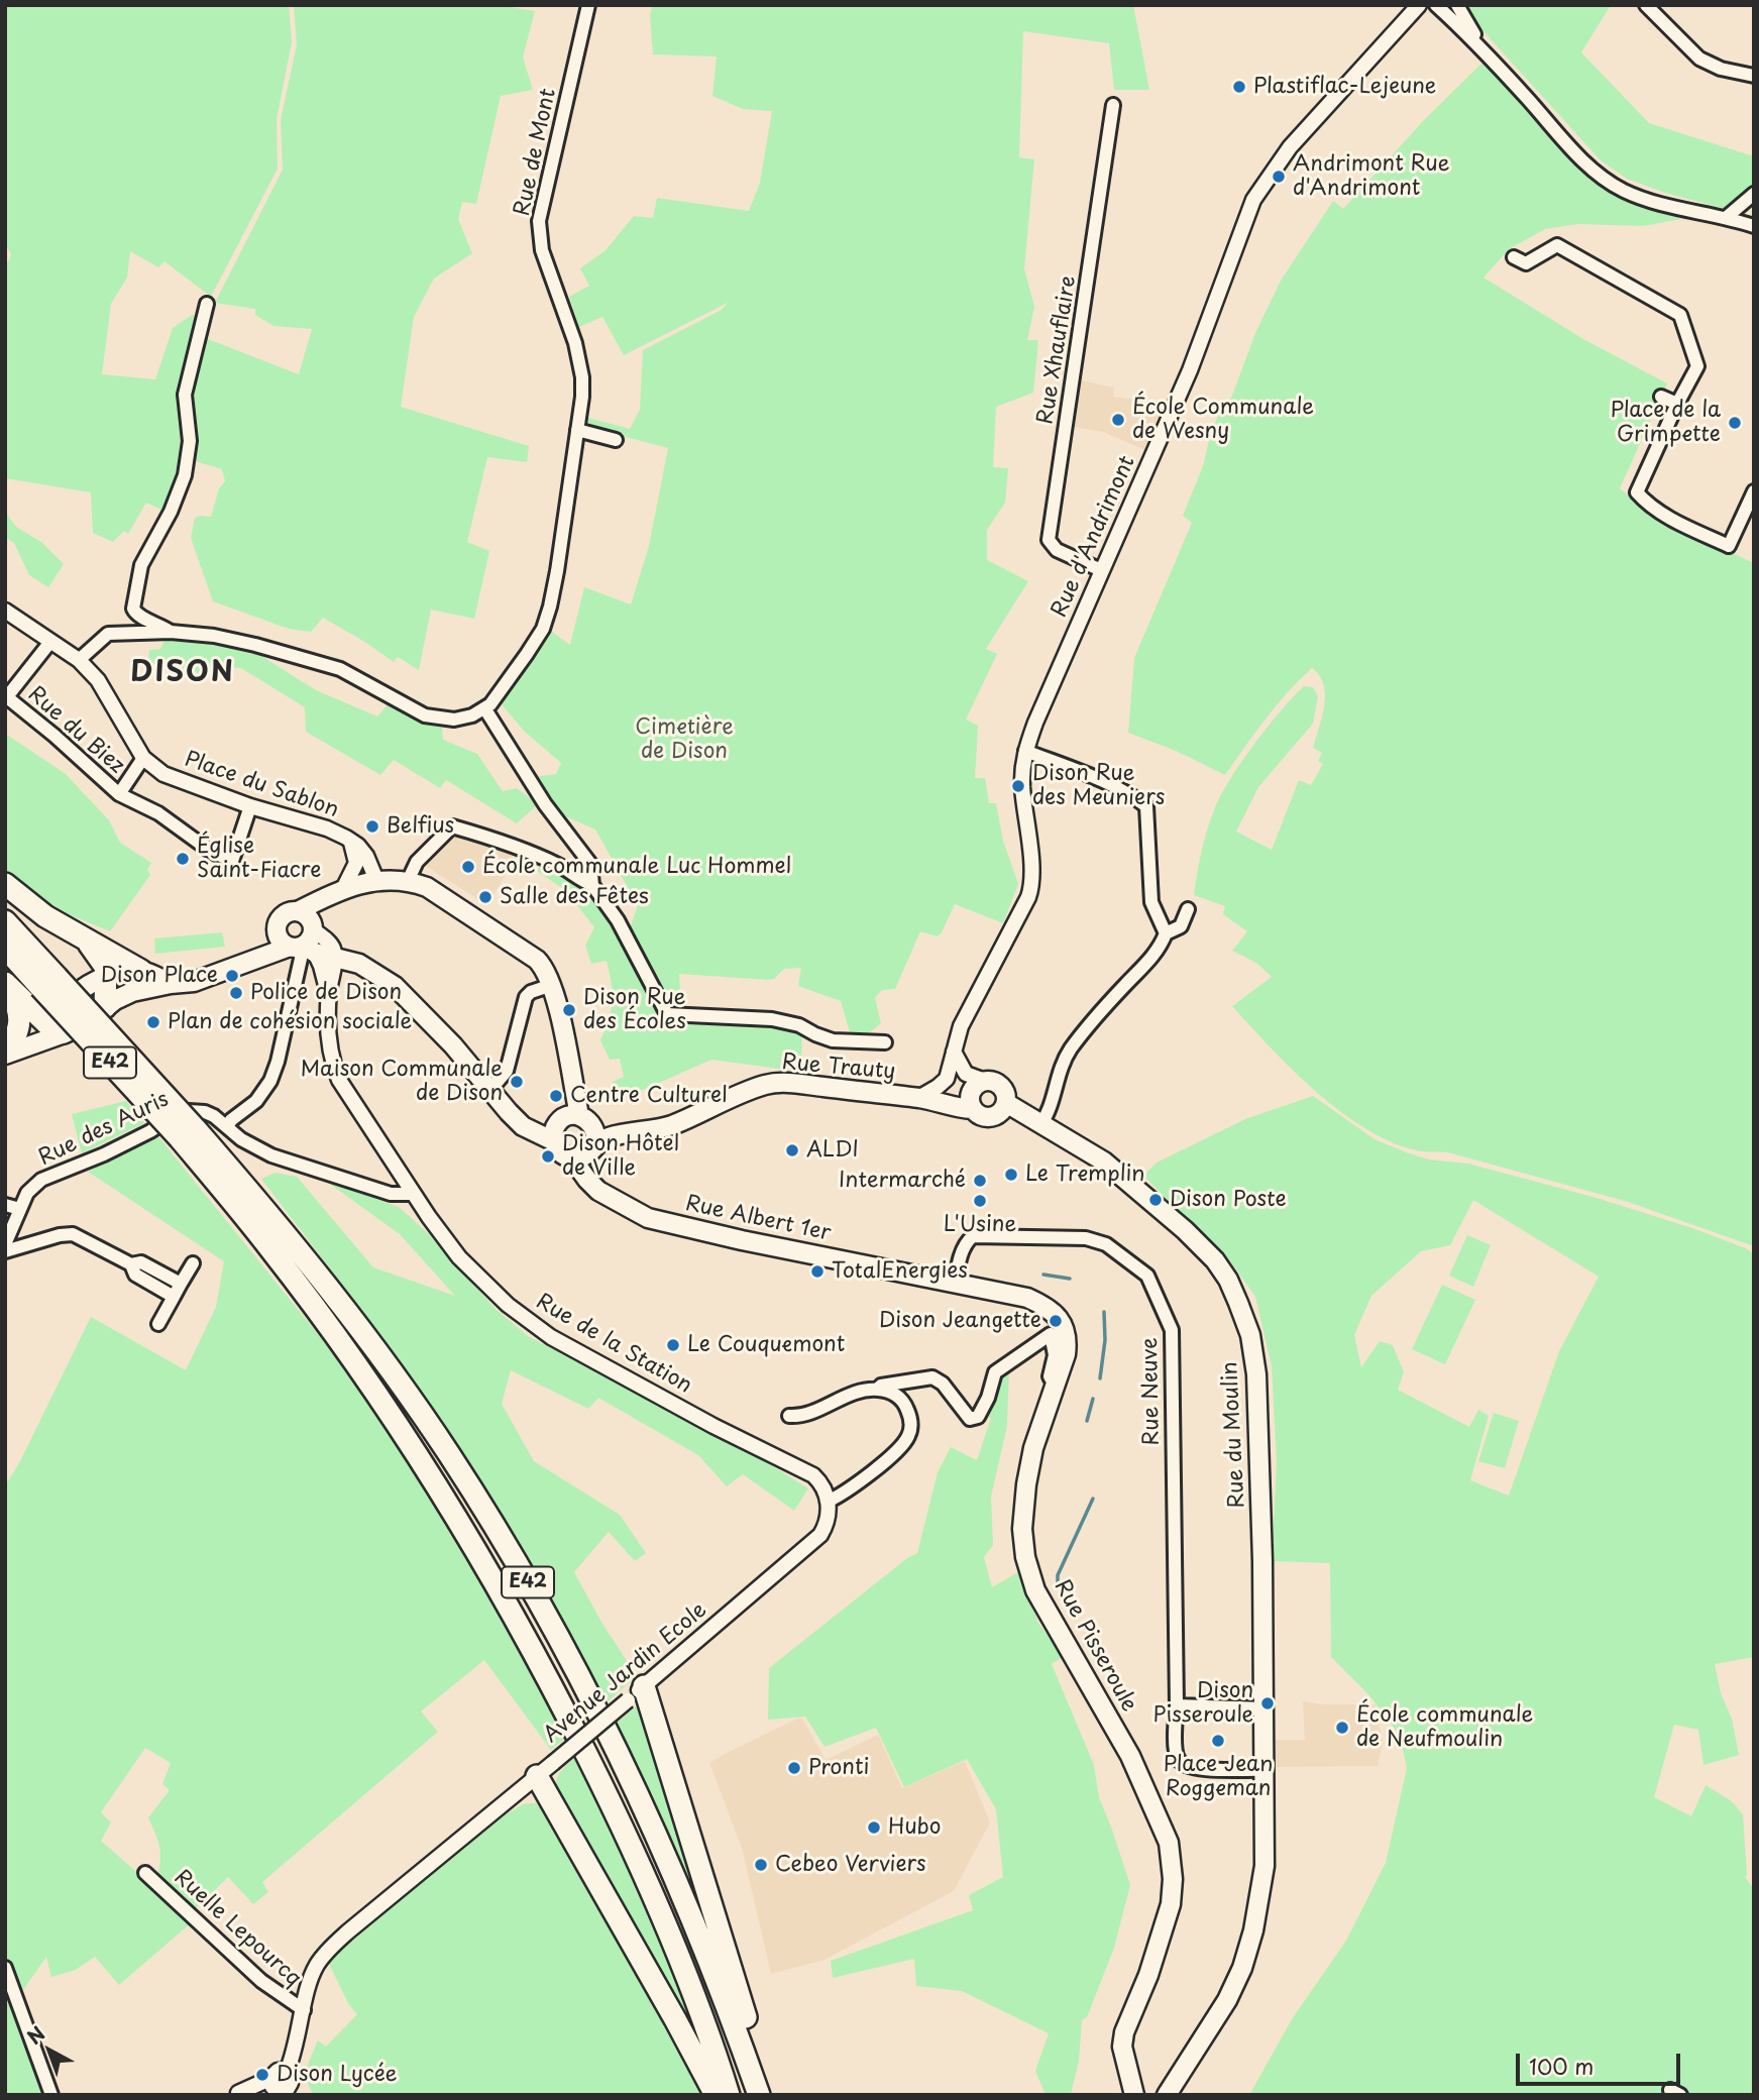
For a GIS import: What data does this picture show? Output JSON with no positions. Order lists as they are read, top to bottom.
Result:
{
  "streets": {
    "highway": ["E42"],
    "main road": [
      "Rue Trauty",
      "Rue Albert 1er",
      "Rue du Moulin",
      "Rue Pisseroule"
    ],
    "street": [
      "Rue de Mont",
      "Rue Xhauflaire",
      "Rue d'Andrimont",
      "Rue du Biez",
      "Place du Sablon",
      "Rue des Auris",
      "Rue de la Station",
      "Rue Neuve",
      "Avenue Jardin Ecole",
      "Ruelle Lepourcq"
    ]
  },
  "crossings": [
    ["Rue Xhauflaire", "Rue d'Andrimont"],
    ["Rue d'Andrimont", "Rue Trauty"],
    ["Rue du Biez", "Place du Sablon"],
    ["Rue Trauty", "Rue Albert 1er"],
    ["Rue Trauty", "Rue du Moulin"],
    ["Rue des Auris", "Rue de la Station"],
    ["Rue Albert 1er", "Rue Neuve"],
    ["Rue Albert 1er", "Rue Pisseroule"],
    ["Rue de la Station", "Avenue Jardin Ecole"],
    ["Rue Neuve", "Rue Pisseroule"],
    ["Avenue Jardin Ecole", "Ruelle Lepourcq"]
  ],
  "districts": ["DISON"],
  "parks": ["Cimetière de Dison"],
  "places": [
    "Plastiflac-Lejeune",
    "Andrimont Rue d'Andrimont",
    "École Communale de Wesny",
    "Place de la Grimpette",
    "Dison Rue des Meuniers",
    "Belfius",
    "Église Saint-Fiacre",
    "École communale Luc Hommel",
    "Salle des Fêtes",
    "Dison Place",
    "Police de Dison",
    "Dison Rue des Écoles",
    "Plan de cohésion sociale",
    "Maison Communale de Dison",
    "Centre Culturel",
    "ALDI",
    "Dison Hôtel de Ville",
    "Le Tremplin",
    "Intermarché",
    "Dison Poste",
    "L'Usine",
    "TotalEnergies",
    "Dison Jeangette",
    "Le Couquemont",
    "Dison Pisseroule",
    "École communale de Neufmoulin",
    "Place Jean Roggeman",
    "Pronti",
    "Hubo",
    "Cebeo Verviers",
    "Dison Lycée"
  ],
  "scale_bar": "100 m",
  "north": "top left"
}
